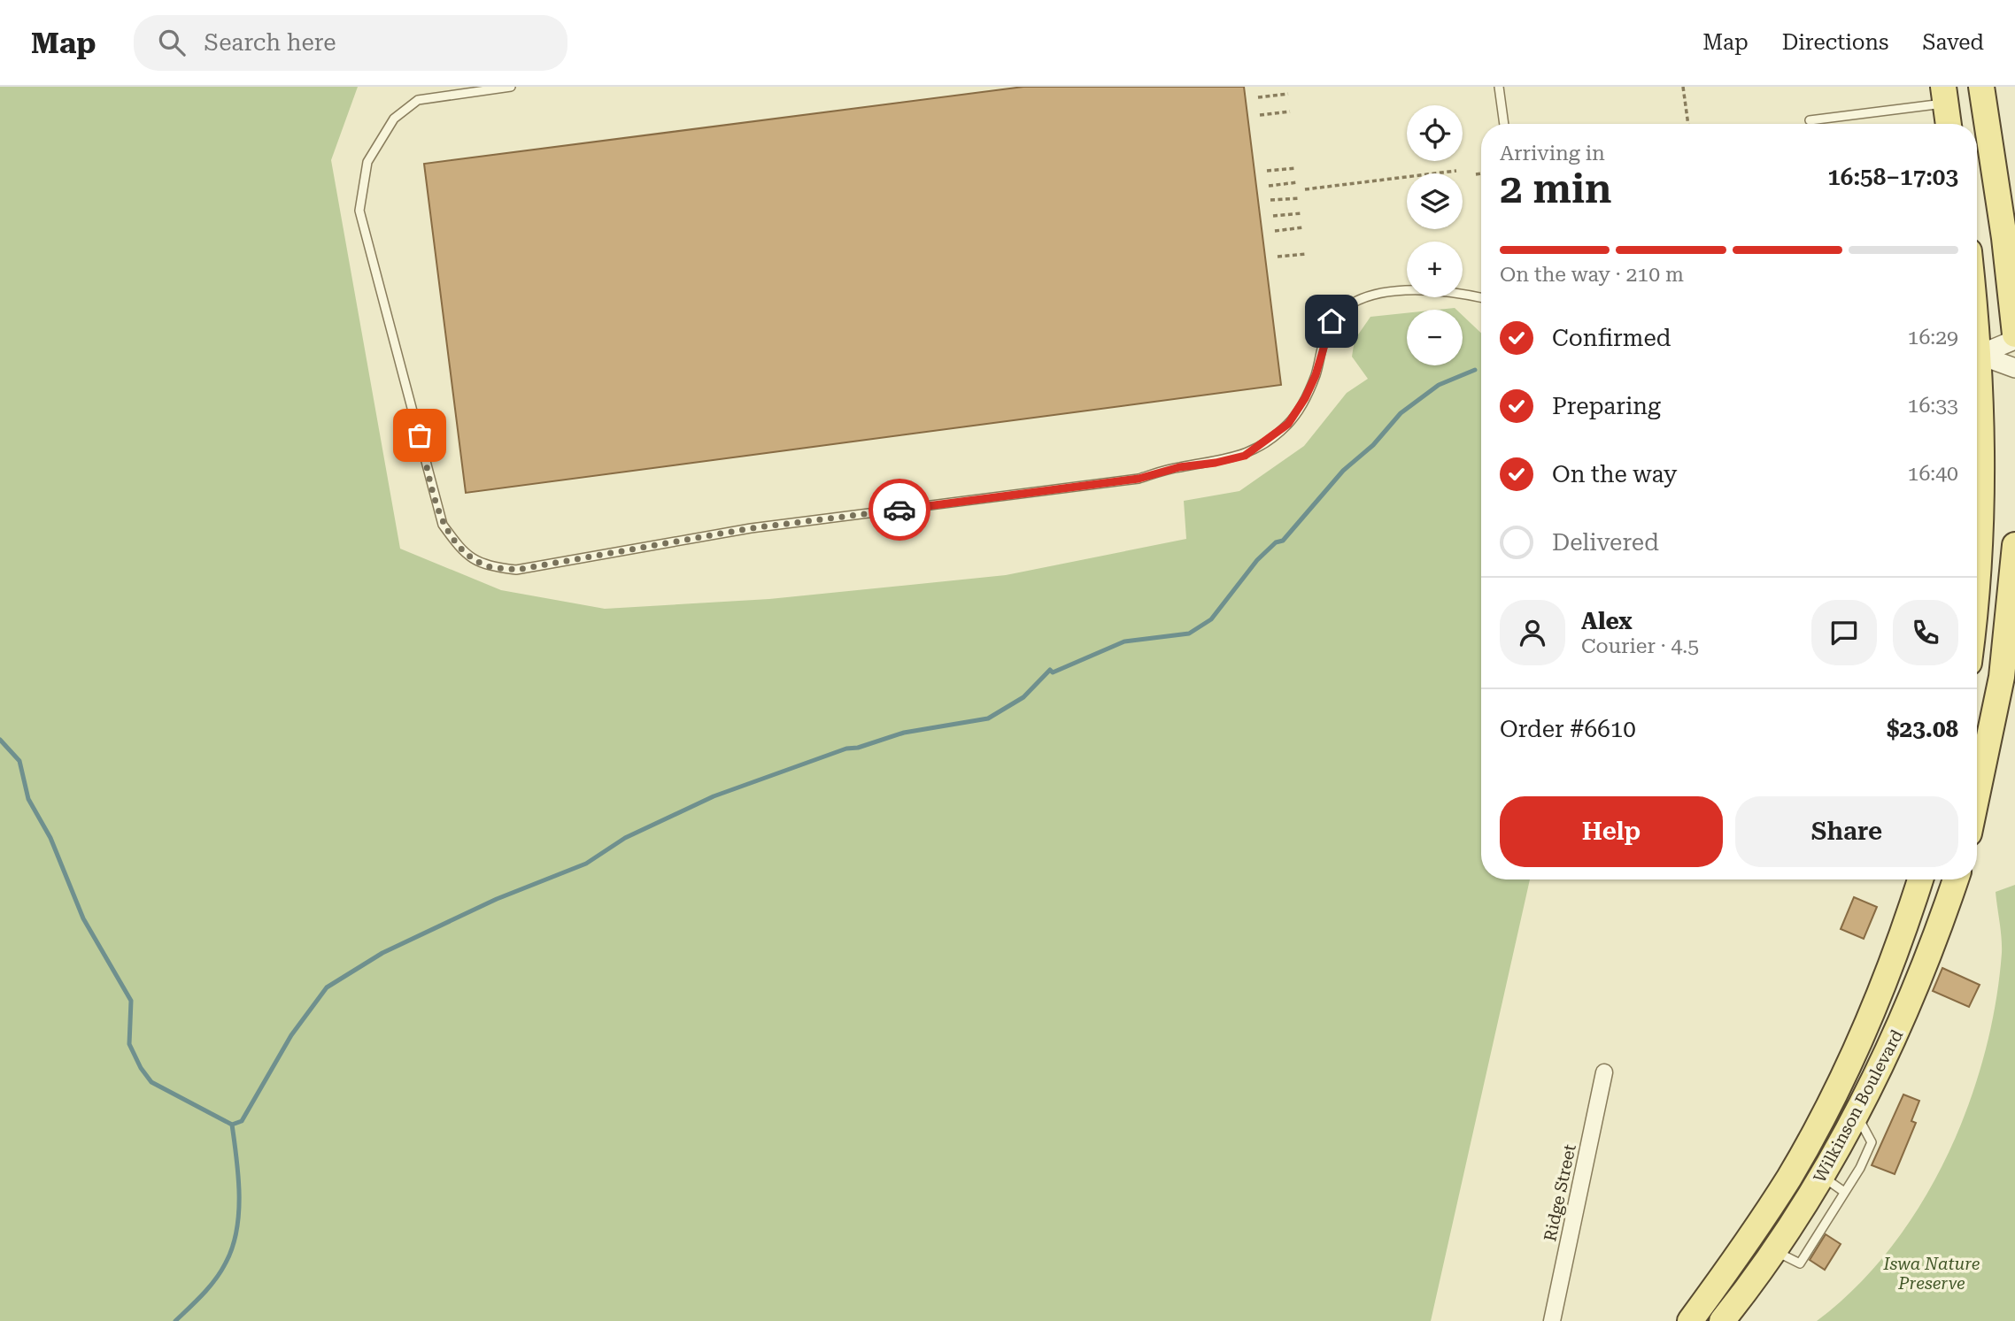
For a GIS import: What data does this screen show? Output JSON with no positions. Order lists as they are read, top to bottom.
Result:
{
  "streets": {
    "main road": ["Wilkinson Boulevard"],
    "street": ["Ridge Street"]
  },
  "parks": ["Iswa Nature Preserve"],
  "page": {
    "header": "Map",
    "search": "Search here",
    "nav": ["Map", "Directions", "Saved"],
    "map_buttons": ["+", "−"],
    "heading": ["2 min", "Arriving in", "16:58–17:03"],
    "panel": [
      "Alex",
      "Courier · 4.5",
      "Order #6610",
      "$23.08"
    ],
    "bar": "On the way · 210 m",
    "list": [
      ["Confirmed", "16:29"],
      ["Preparing", "16:33"],
      ["On the way", "16:40"],
      "Delivered"
    ],
    "buttons": ["Help", "Share"]
  }
}
